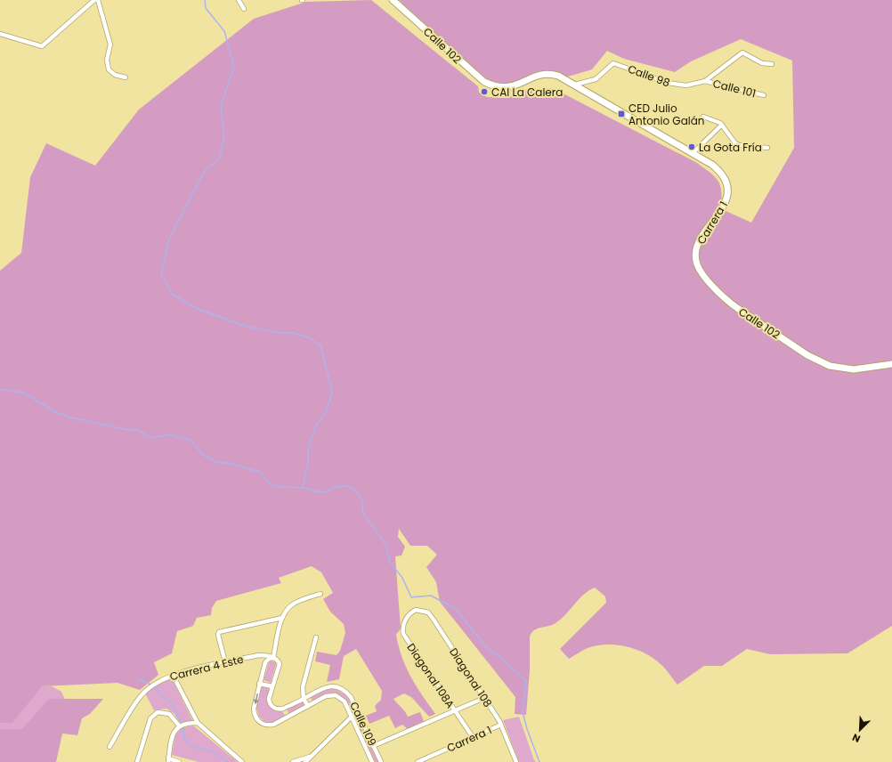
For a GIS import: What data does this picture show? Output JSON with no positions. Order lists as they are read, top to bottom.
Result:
{
  "streets": {
    "main road": ["Calle 102", "Carrera 1"],
    "street": [
      "Calle 98",
      "Calle 101",
      "Carrera 4 Este",
      "Diagonal 108A",
      "Diagonal 108",
      "Calle 109"
    ]
  },
  "crossings": [
    ["Calle 102", "Calle 98"],
    ["Calle 102", "Carrera 1"],
    ["Calle 98", "Calle 101"],
    ["Carrera 1", "Diagonal 108A"],
    ["Carrera 1", "Diagonal 108"],
    ["Diagonal 108A", "Diagonal 108"]
  ],
  "places": {
    "other": ["CAI La Calera", "La Gota Fría"],
    "transit": ["CED Julio Antonio Galán"]
  },
  "north": "bottom left"
}
